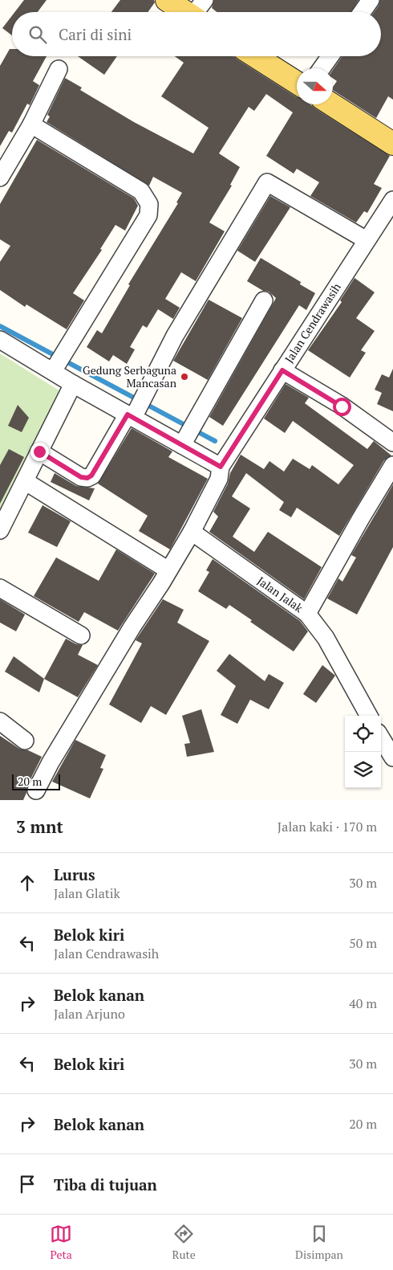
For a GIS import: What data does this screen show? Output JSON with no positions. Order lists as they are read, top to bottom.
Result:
{
  "streets": {
    "street": ["Jalan Cendrawasih", "Jalan Jalak"]
  },
  "crossings": [
    ["Jalan Cendrawasih", "Jalan Jalak"]
  ],
  "places": ["Gedung Serbaguna Mancasan"],
  "scale_bar": "20 m",
  "north": "right",
  "page": {
    "search": "Cari di sini",
    "scale": "20 m",
    "heading": ["3 mnt", "Jalan kaki · 170 m"],
    "list": [
      ["Lurus", "Jalan Glatik", "30 m"],
      ["Belok kiri", "Jalan Cendrawasih", "50 m"],
      ["Belok kanan", "Jalan Arjuno", "40 m"],
      ["Belok kiri", "30 m"],
      ["Belok kanan", "20 m"],
      "Tiba di tujuan"
    ],
    "nav": ["Peta", "Rute", "Disimpan"]
  }
}
